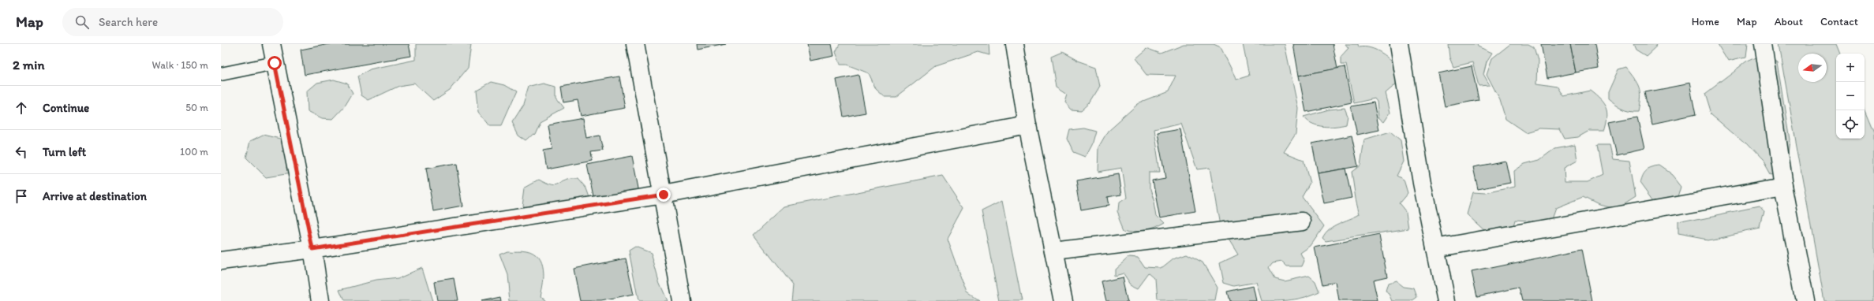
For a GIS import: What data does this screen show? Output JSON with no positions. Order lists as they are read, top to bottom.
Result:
{
  "north": "left",
  "page": {
    "header": "Map",
    "search": "Search here",
    "nav": [
      "Home",
      "Map",
      "About",
      "Contact"
    ],
    "heading": ["2 min", "Walk · 150 m"],
    "map_buttons": ["+", "−"],
    "list": [
      ["Continue", "50 m"],
      ["Turn left", "100 m"],
      "Arrive at destination"
    ]
  }
}
